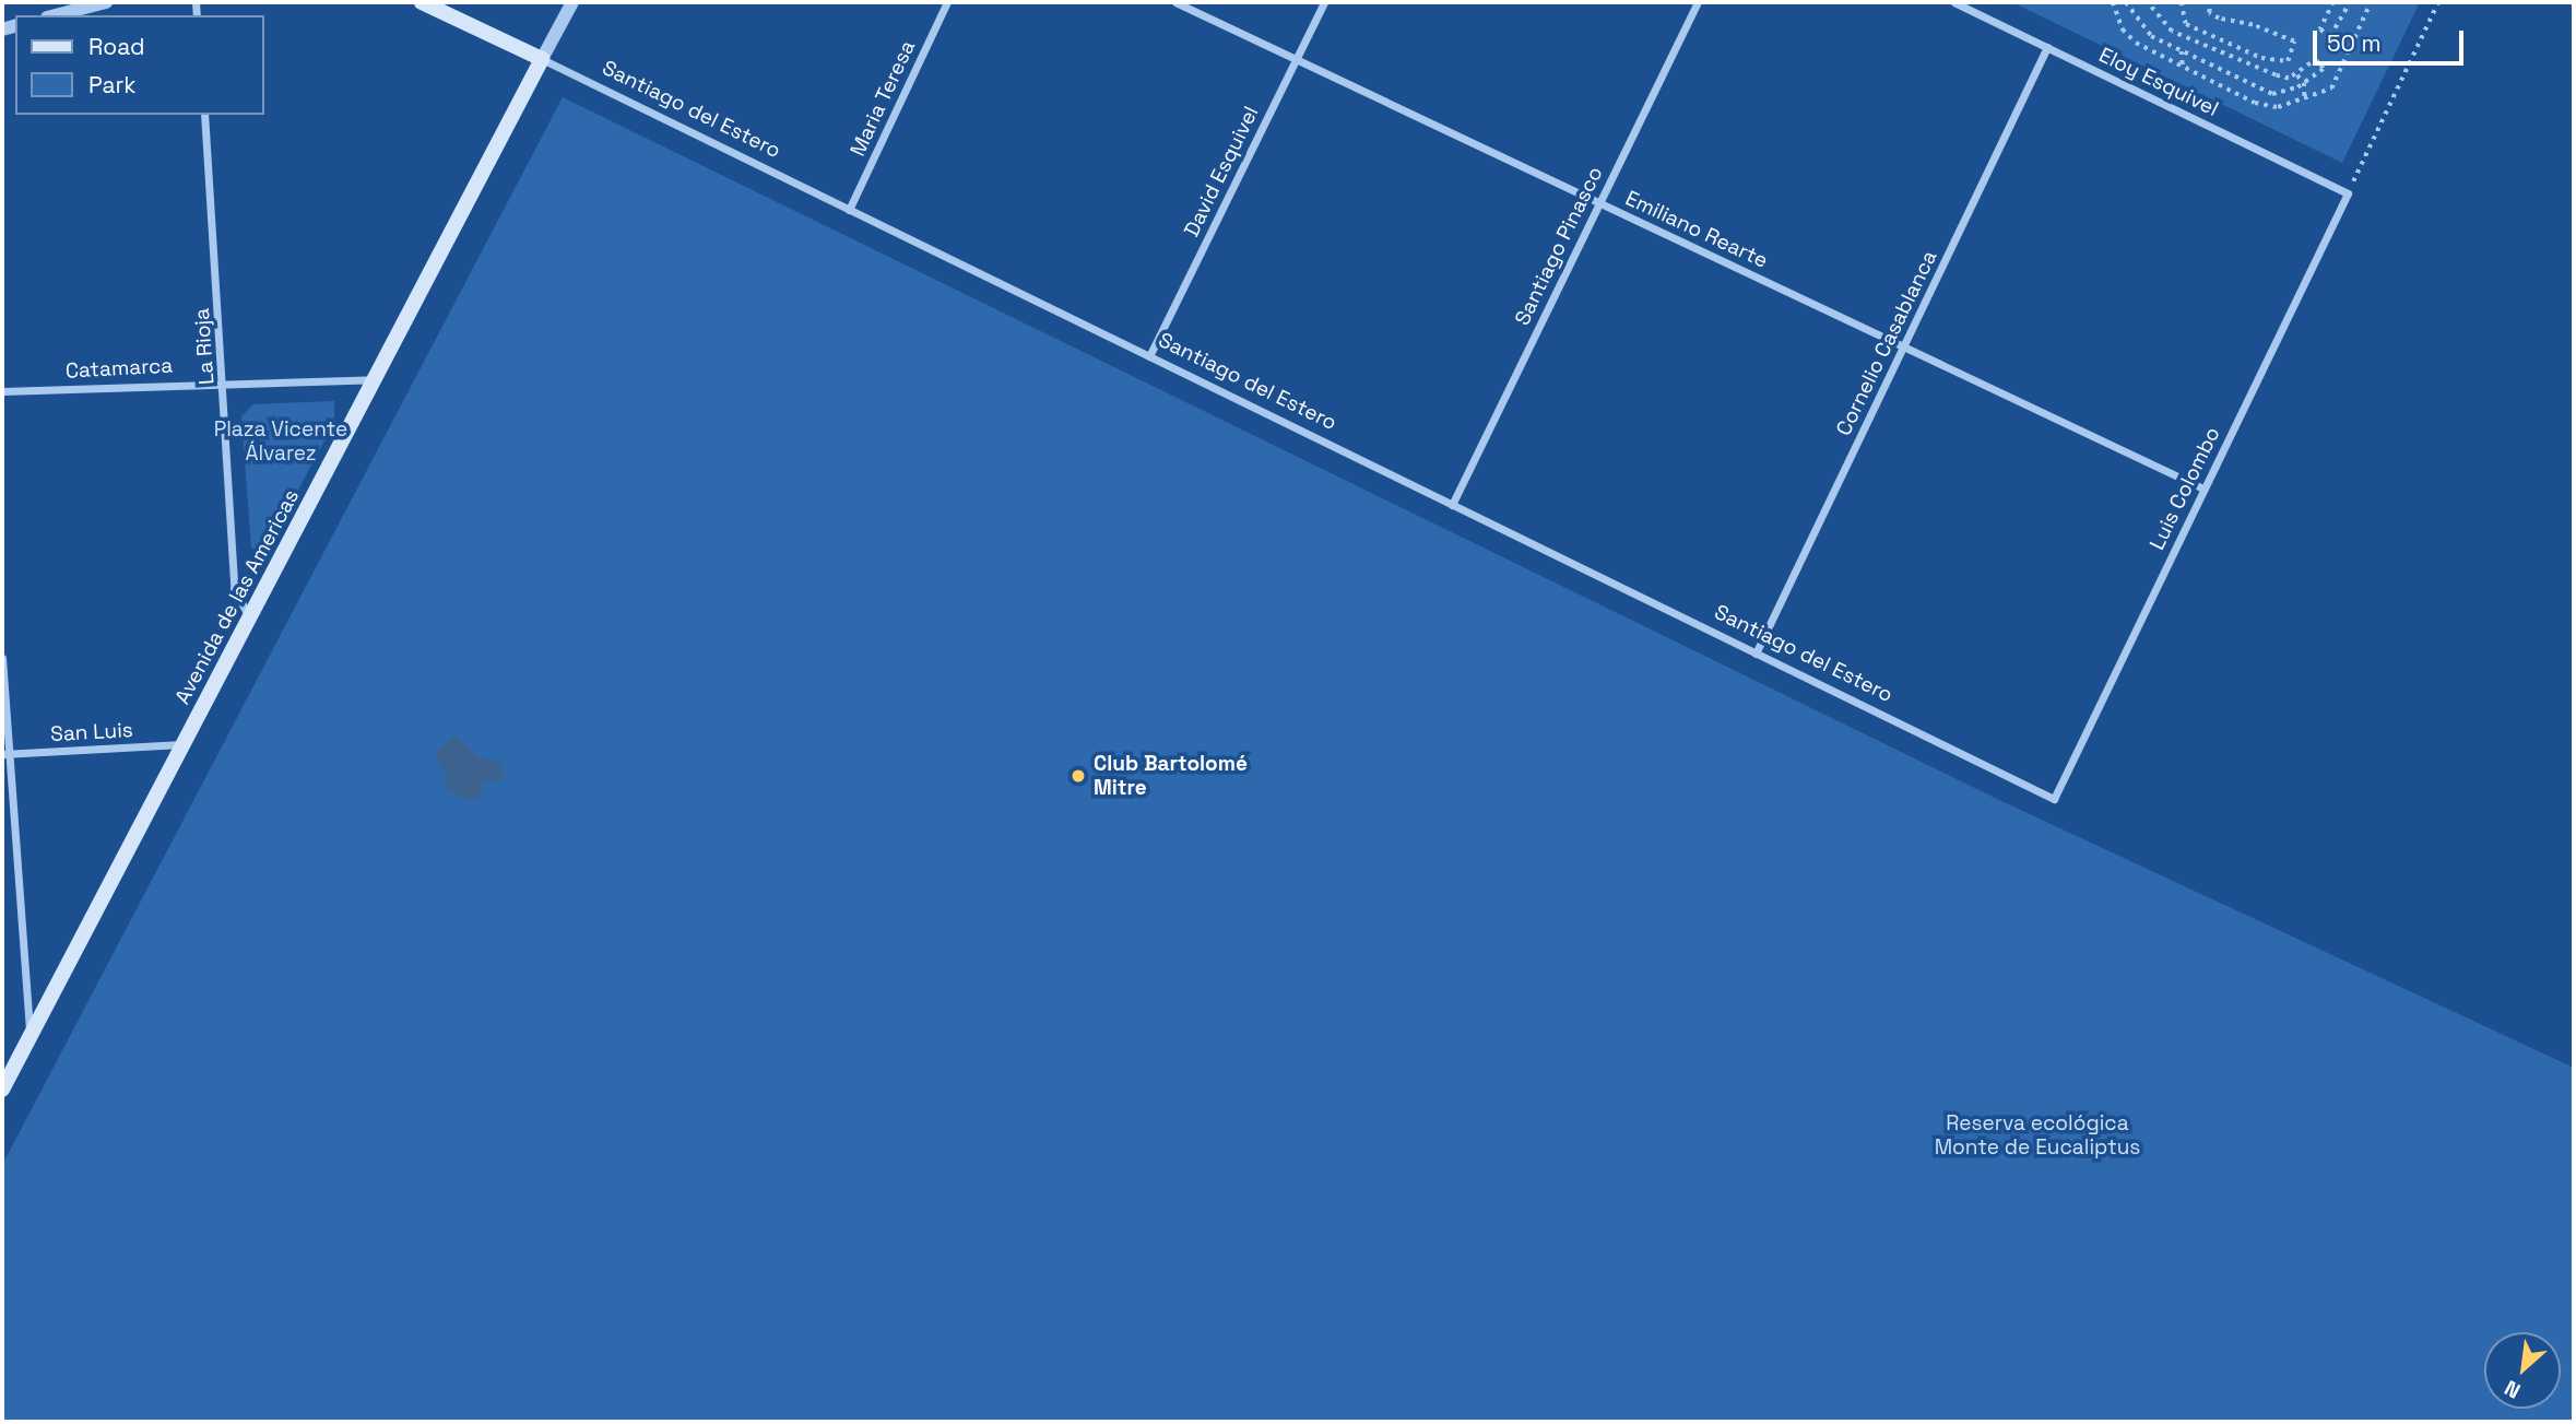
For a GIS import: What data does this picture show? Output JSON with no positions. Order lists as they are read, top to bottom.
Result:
{
  "streets": {
    "main road": ["Santiago del Estero", "Avenida de las Americas"],
    "street": [
      "Eloy Esquivel",
      "Maria Teresa",
      "David Esquivel",
      "Emiliano Rearte",
      "Santiago Pinasco",
      "Cornelio Casablanca",
      "La Rioja",
      "Catamarca",
      "Luis Colombo",
      "San Luis"
    ]
  },
  "crossings": [
    ["Eloy Esquivel", "Cornelio Casablanca"],
    ["Eloy Esquivel", "Luis Colombo"],
    ["Maria Teresa", "Santiago del Estero"],
    ["Santiago del Estero", "David Esquivel"],
    ["Santiago del Estero", "Santiago Pinasco"],
    ["Santiago del Estero", "Cornelio Casablanca"],
    ["Santiago del Estero", "Luis Colombo"],
    ["Santiago del Estero", "Avenida de las Americas"],
    ["David Esquivel", "Emiliano Rearte"],
    ["Emiliano Rearte", "Santiago Pinasco"],
    ["Emiliano Rearte", "Cornelio Casablanca"],
    ["Emiliano Rearte", "Luis Colombo"],
    ["La Rioja", "Catamarca"],
    ["La Rioja", "Avenida de las Americas"],
    ["Catamarca", "Avenida de las Americas"],
    ["Avenida de las Americas", "San Luis"]
  ],
  "parks": ["Plaza Vicente Álvarez", "Reserva ecológica Monte de Eucaliptus"],
  "places": ["Club Bartolomé Mitre"],
  "legend": ["Road", "Park"],
  "scale_bar": "50 m",
  "north": "bottom left"
}
